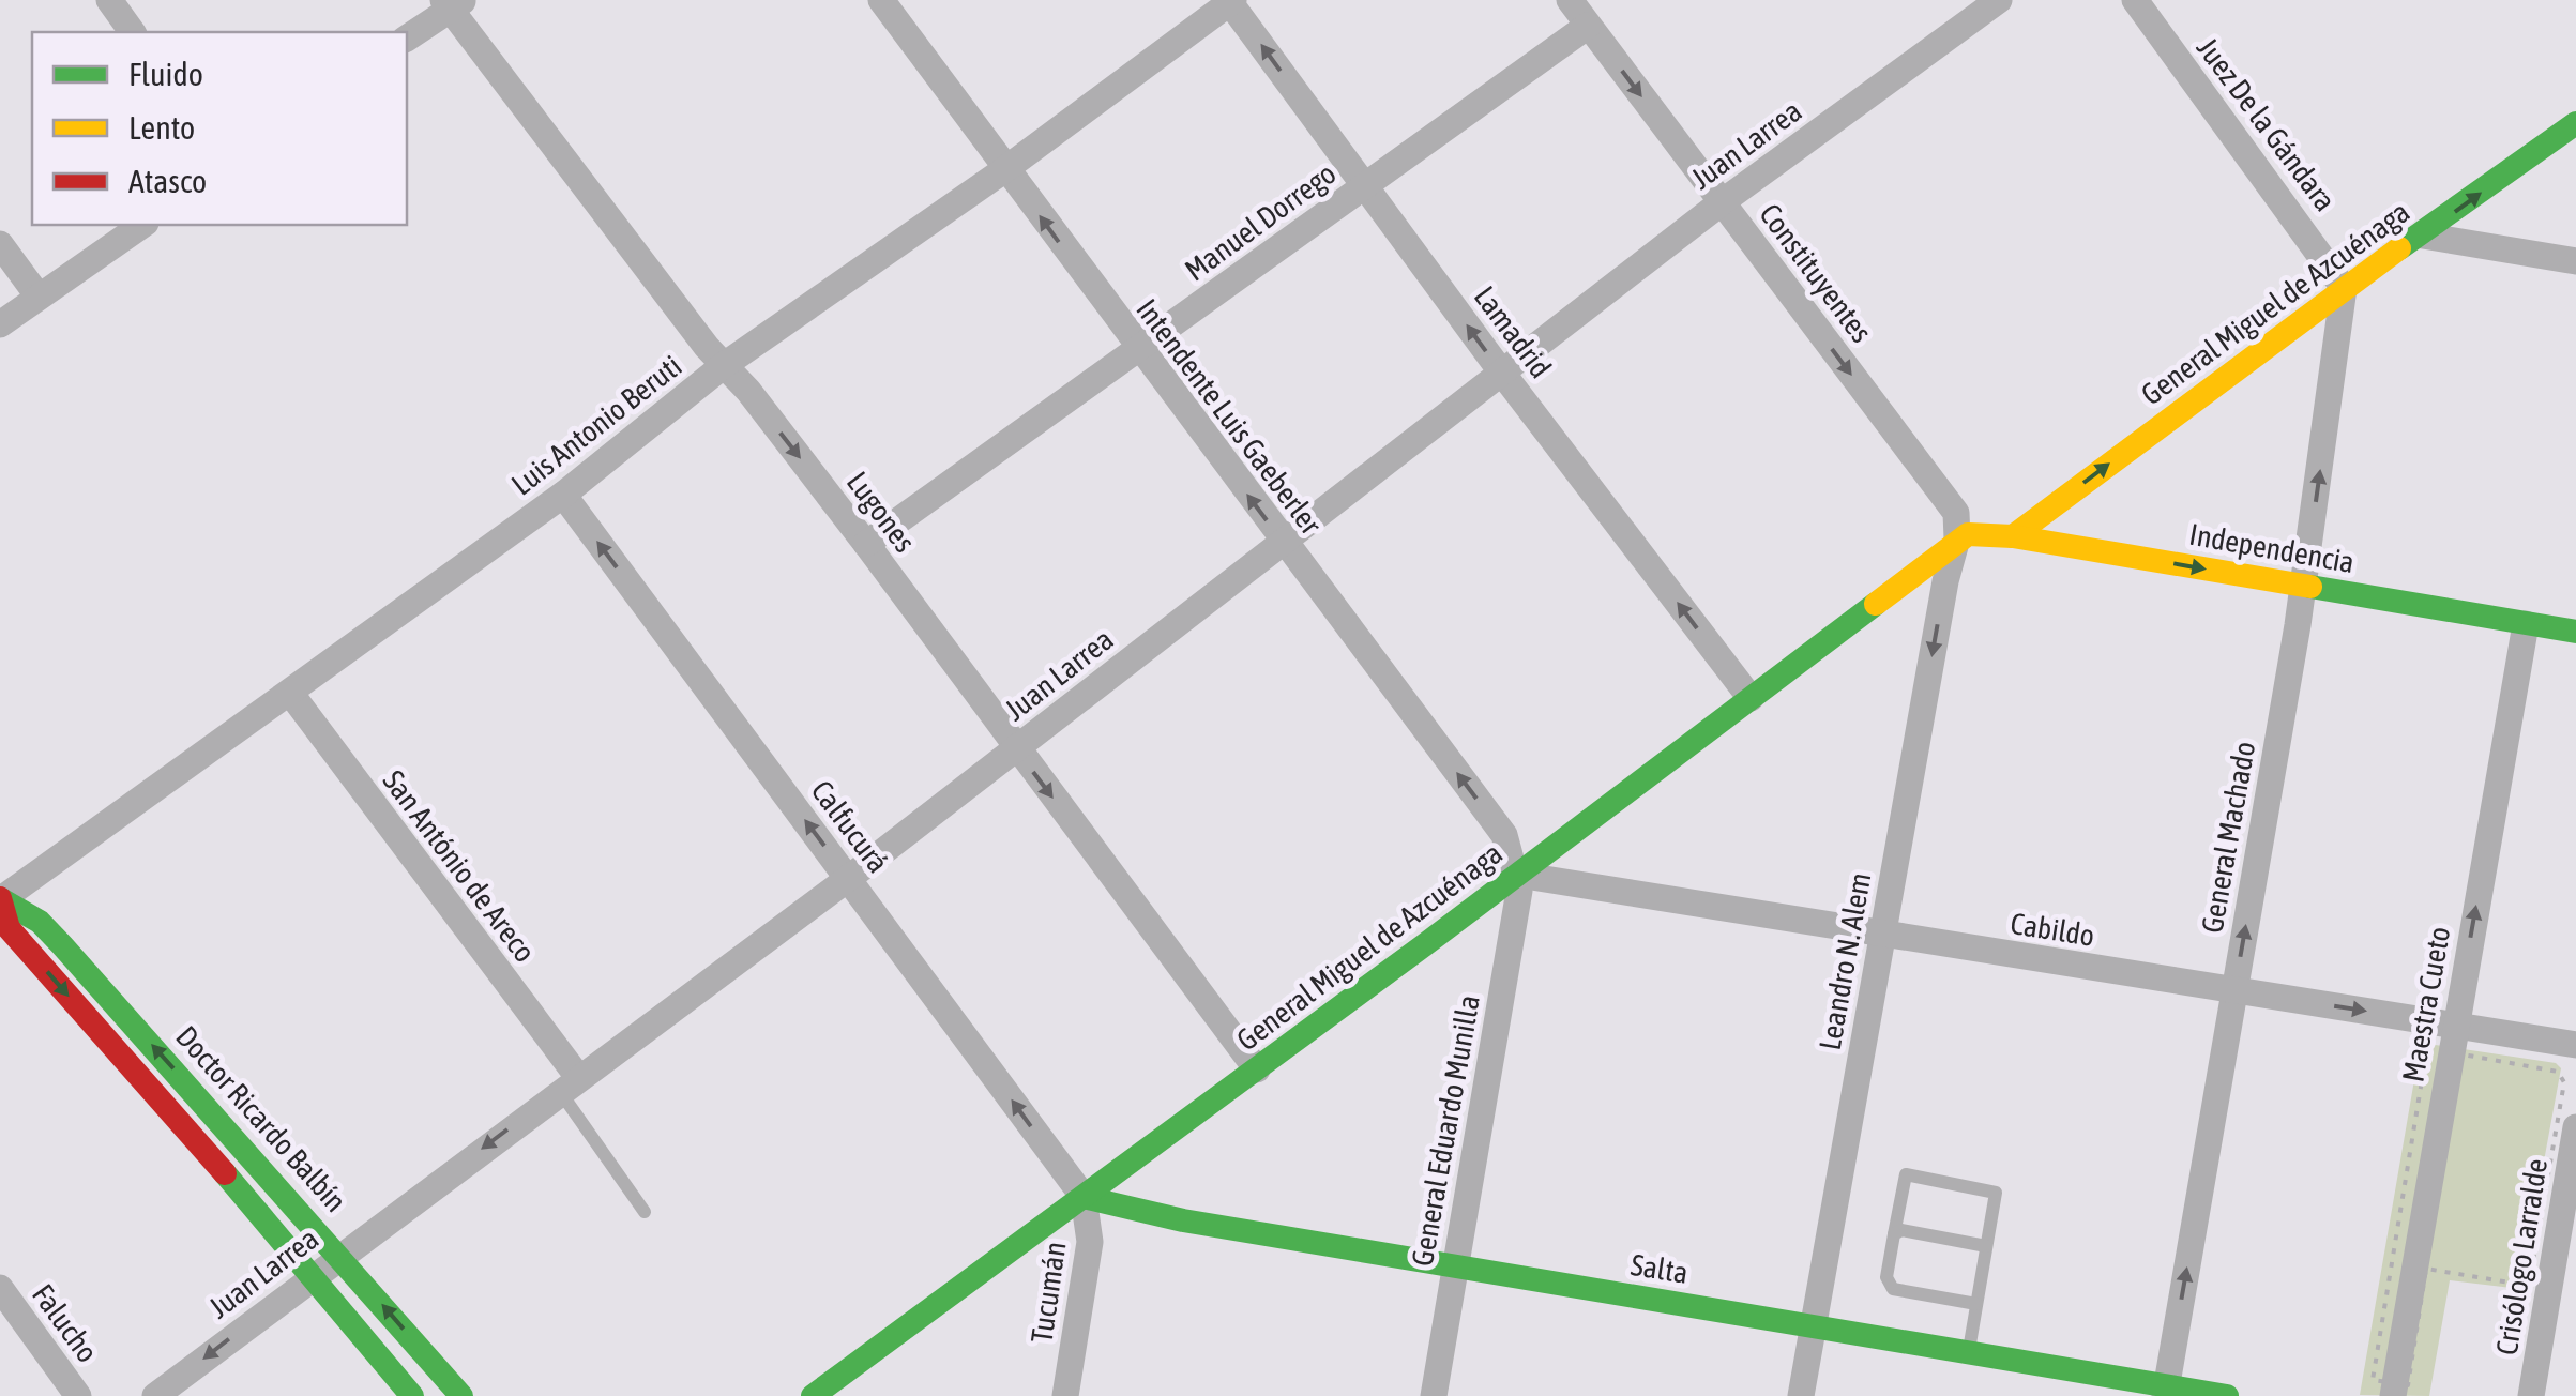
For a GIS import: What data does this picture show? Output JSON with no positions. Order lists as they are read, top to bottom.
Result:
{
  "streets": {
    "street": [
      "Juez De la Gándara",
      "Juan Larrea",
      "Manuel Dorrego",
      "Constituyentes",
      "General Miguel de Azcuénaga",
      "Lamadrid",
      "Intendente Luis Gaeberler",
      "Luis Antonio Beruti",
      "Lugones",
      "Independencia",
      "Calfucurá",
      "General Machado",
      "San António de Areco",
      "Cabildo",
      "Leandro N. Alem",
      "Maestra Cueto",
      "Doctor Ricardo Balbín",
      "General Eduardo Munilla",
      "Crisólogo Larralde",
      "Salta",
      "Tucumán",
      "Falucho"
    ]
  },
  "crossings": [
    ["Juez De la Gándara", "General Miguel de Azcuénaga"],
    ["Juez De la Gándara", "General Machado"],
    ["Juan Larrea", "Constituyentes"],
    ["Juan Larrea", "Lamadrid"],
    ["Juan Larrea", "Intendente Luis Gaeberler"],
    ["Juan Larrea", "Lugones"],
    ["Juan Larrea", "Calfucurá"],
    ["Juan Larrea", "San António de Areco"],
    ["Juan Larrea", "Doctor Ricardo Balbín"],
    ["Manuel Dorrego", "Constituyentes"],
    ["Manuel Dorrego", "Lamadrid"],
    ["Manuel Dorrego", "Intendente Luis Gaeberler"],
    ["Manuel Dorrego", "Lugones"],
    ["Constituyentes", "General Miguel de Azcuénaga"],
    ["Constituyentes", "Independencia"],
    ["Constituyentes", "Leandro N. Alem"],
    ["General Miguel de Azcuénaga", "Lamadrid"],
    ["General Miguel de Azcuénaga", "Intendente Luis Gaeberler"],
    ["General Miguel de Azcuénaga", "Lugones"],
    ["General Miguel de Azcuénaga", "Independencia"],
    ["General Miguel de Azcuénaga", "Calfucurá"],
    ["General Miguel de Azcuénaga", "General Machado"],
    ["General Miguel de Azcuénaga", "Cabildo"],
    ["General Miguel de Azcuénaga", "Leandro N. Alem"],
    ["General Miguel de Azcuénaga", "General Eduardo Munilla"],
    ["General Miguel de Azcuénaga", "Salta"],
    ["General Miguel de Azcuénaga", "Tucumán"],
    ["Lamadrid", "Luis Antonio Beruti"],
    ["Intendente Luis Gaeberler", "Luis Antonio Beruti"],
    ["Intendente Luis Gaeberler", "Cabildo"],
    ["Intendente Luis Gaeberler", "General Eduardo Munilla"],
    ["Luis Antonio Beruti", "Lugones"],
    ["Luis Antonio Beruti", "Calfucurá"],
    ["Luis Antonio Beruti", "San António de Areco"],
    ["Luis Antonio Beruti", "Doctor Ricardo Balbín"],
    ["Independencia", "General Machado"],
    ["Independencia", "Leandro N. Alem"],
    ["Independencia", "Maestra Cueto"],
    ["Calfucurá", "Salta"],
    ["Calfucurá", "Tucumán"],
    ["General Machado", "Cabildo"],
    ["General Machado", "Salta"],
    ["Cabildo", "Leandro N. Alem"],
    ["Cabildo", "Maestra Cueto"],
    ["Cabildo", "General Eduardo Munilla"],
    ["Leandro N. Alem", "Salta"],
    ["General Eduardo Munilla", "Salta"],
    ["Salta", "Tucumán"]
  ],
  "one_way": [
    "Constituyentes",
    "Lamadrid",
    "Intendente Luis Gaeberler",
    "Lugones",
    "Independencia",
    "Calfucurá",
    "General Machado",
    "Leandro N. Alem",
    "Maestra Cueto"
  ],
  "legend": ["Fluido", "Lento", "Atasco"]
}
